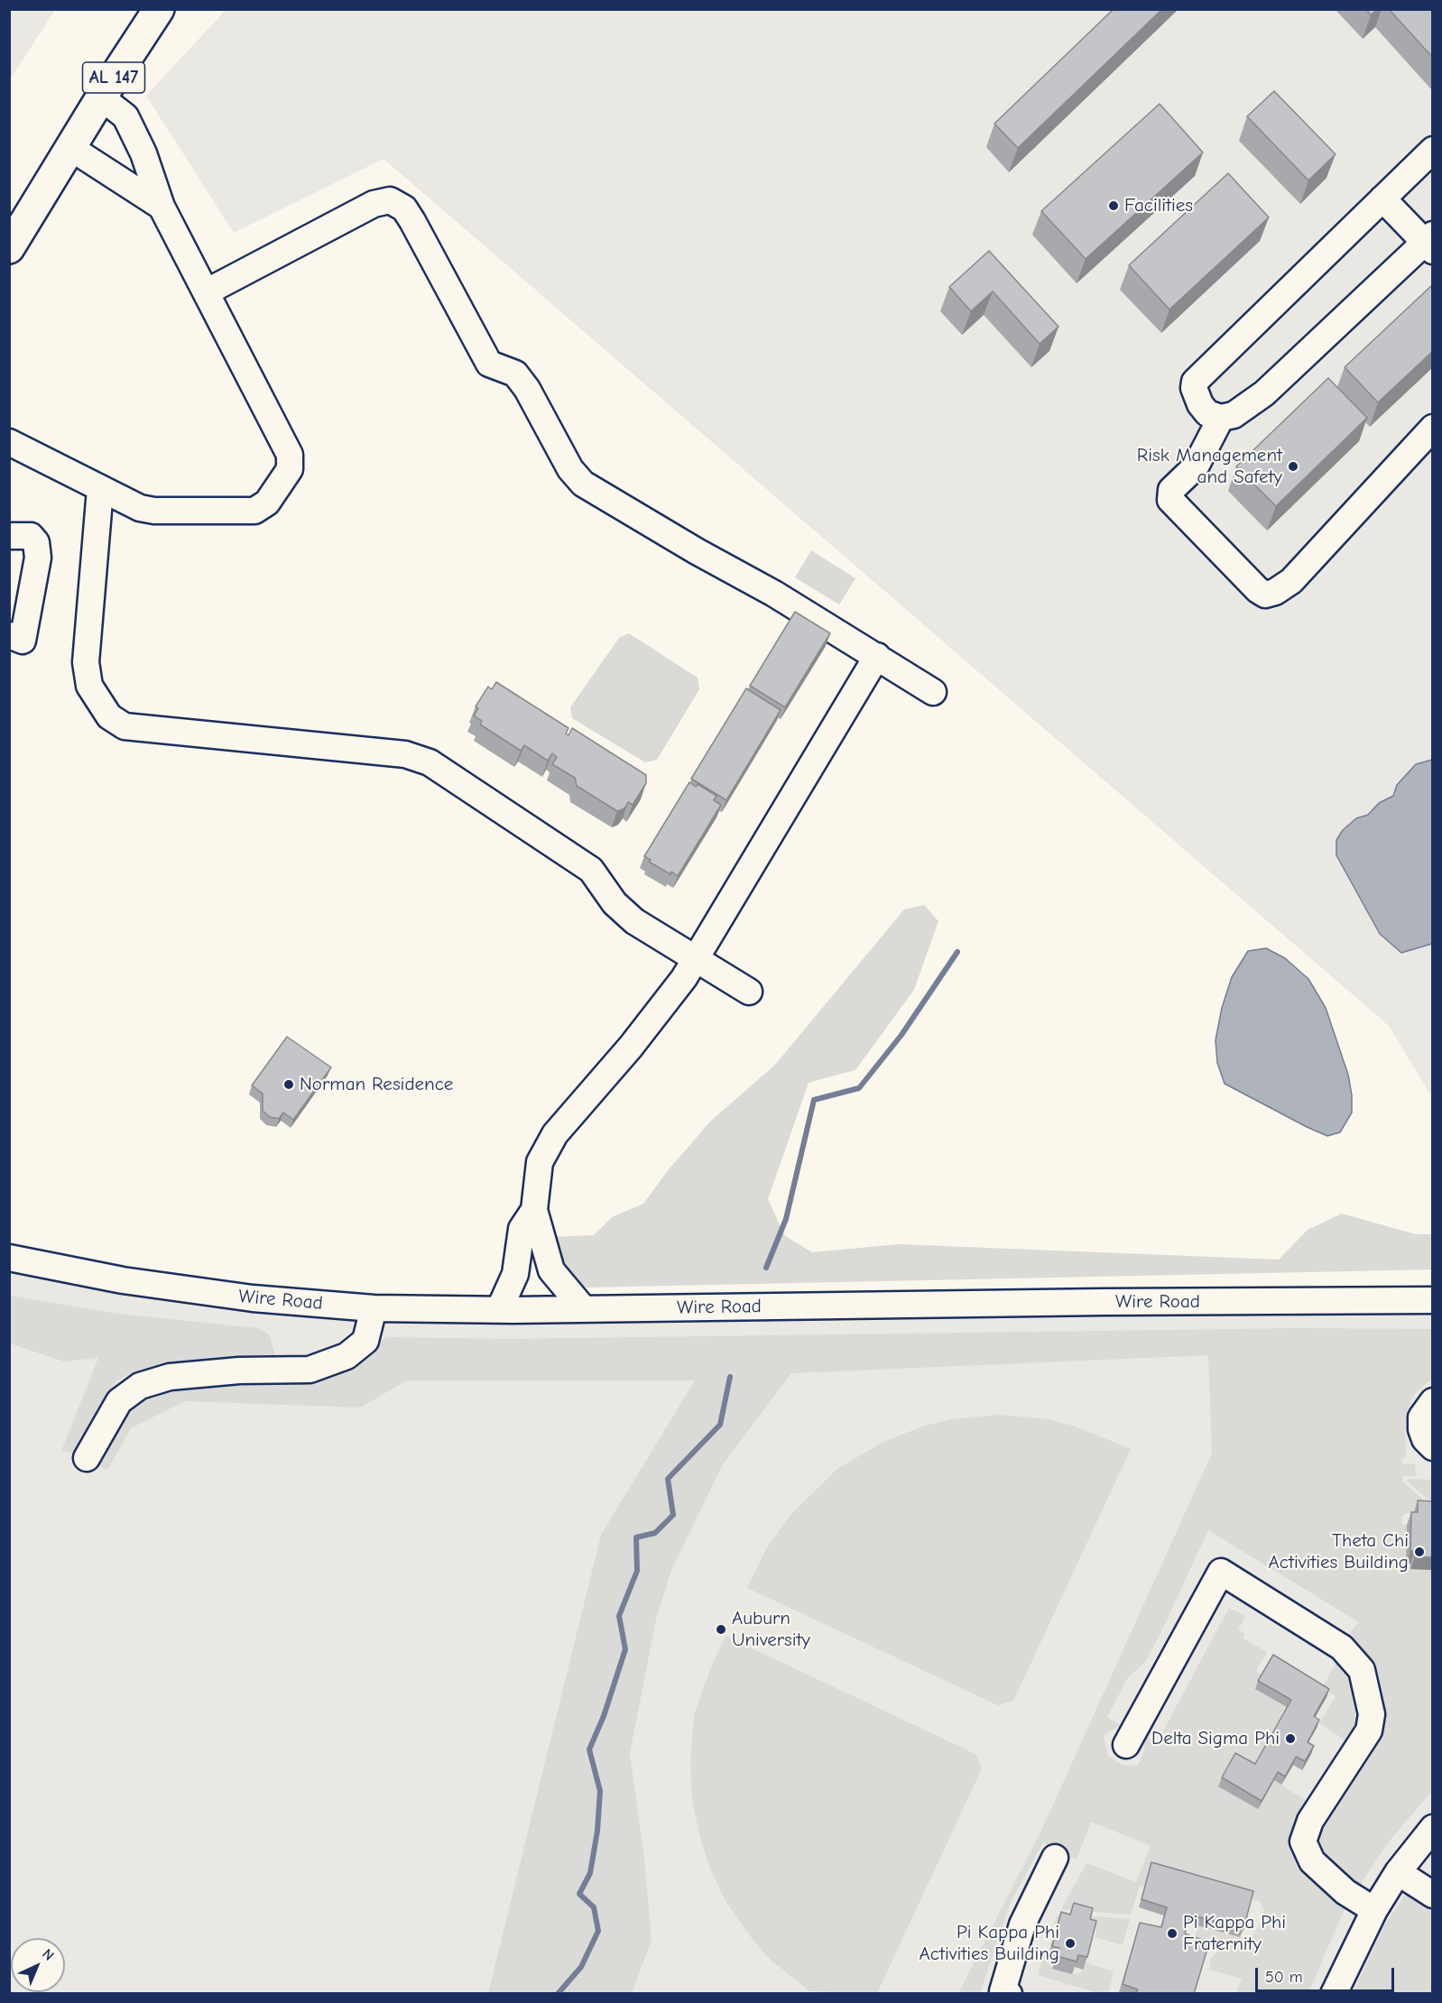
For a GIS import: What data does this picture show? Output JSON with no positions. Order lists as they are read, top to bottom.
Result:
{
  "streets": {
    "main road": ["AL 147"],
    "street": ["Wire Road"]
  },
  "places": [
    "Facilities",
    "Risk Management and Safety",
    "Norman Residence",
    "Theta Chi Activities Building",
    "Auburn University",
    "Delta Sigma Phi",
    "Pi Kappa Phi Fraternity",
    "Pi Kappa Phi Activities Building"
  ],
  "scale_bar": "50 m",
  "north": "top right"
}
